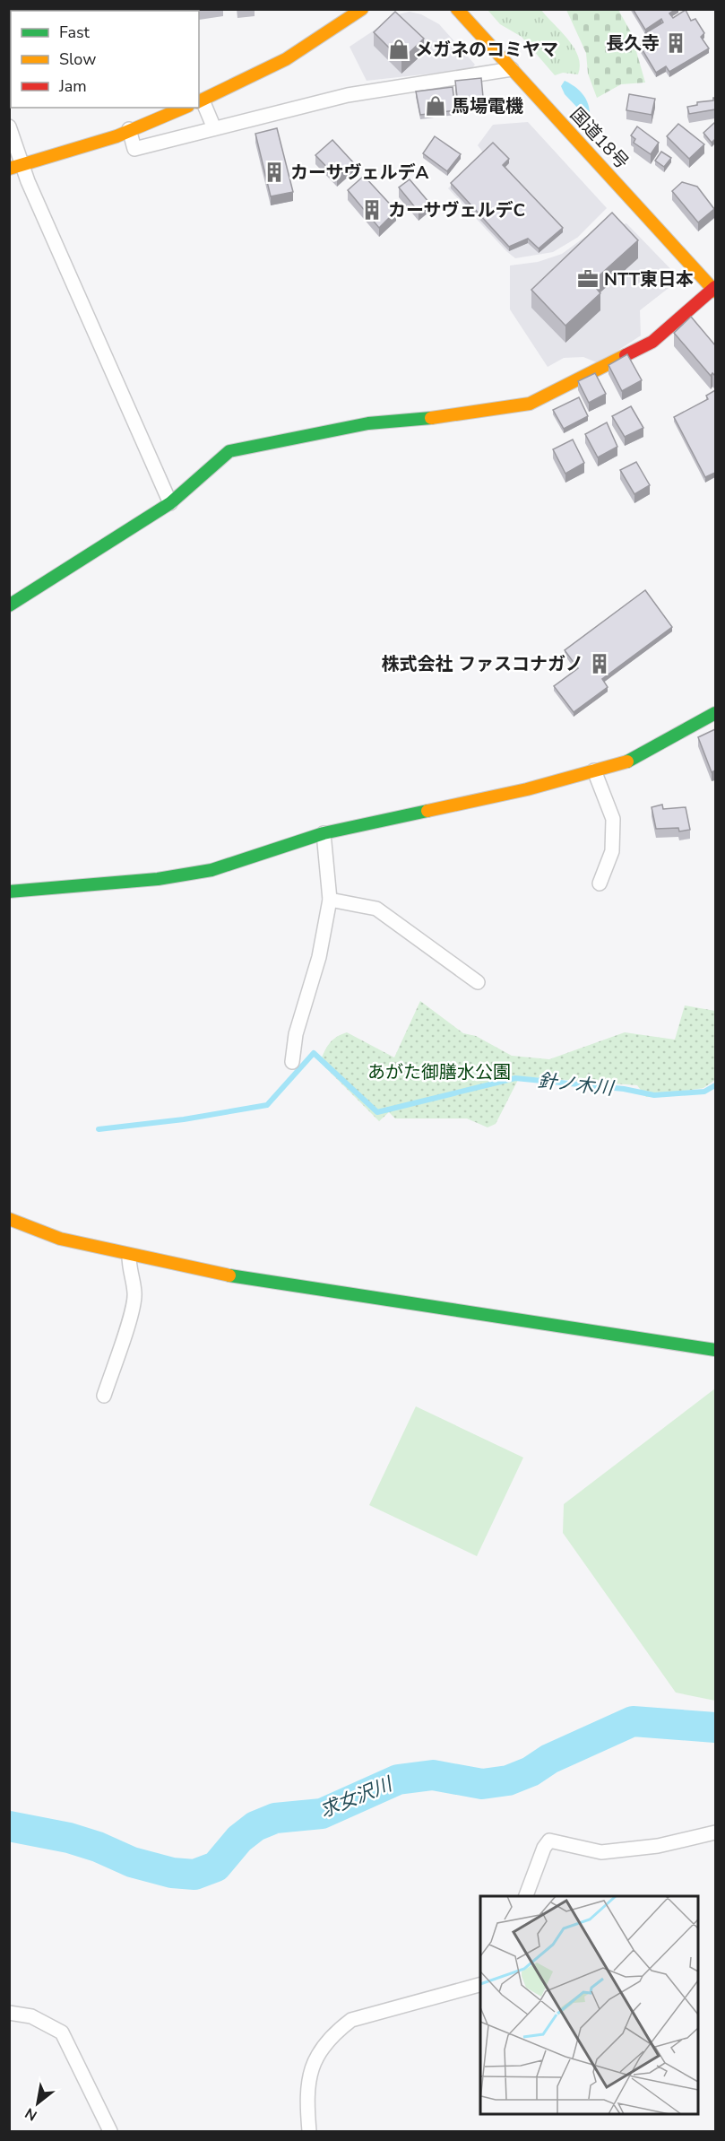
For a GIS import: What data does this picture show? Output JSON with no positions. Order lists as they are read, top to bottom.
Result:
{
  "streets": {
    "main road": ["国道18号"]
  },
  "water": ["針ノ木川", "求女沢川"],
  "parks": ["あがた御膳水公園"],
  "places": {
    "building": [
      "長久寺",
      "カーサヴェルデA",
      "カーサヴェルデC",
      "株式会社 ファスコナガノ"
    ],
    "shop": ["メガネのコミヤマ", "馬場電機"],
    "office": ["NTT東日本"]
  },
  "legend": ["Fast", "Slow", "Jam"],
  "north": "bottom left"
}
